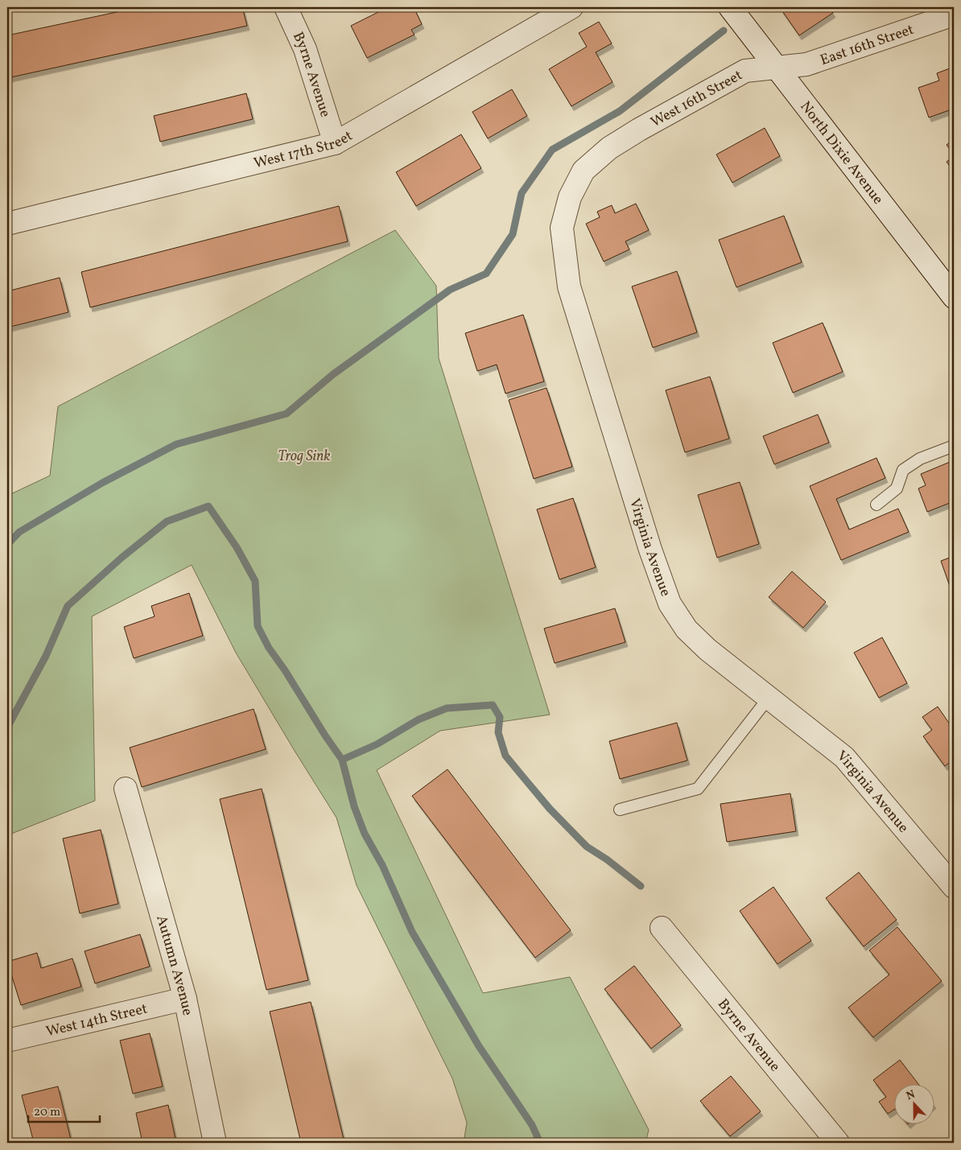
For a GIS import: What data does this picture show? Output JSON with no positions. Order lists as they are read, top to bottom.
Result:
{
  "streets": {
    "street": [
      "East 16th Street",
      "Byrne Avenue",
      "West 16th Street",
      "West 17th Street",
      "North Dixie Avenue",
      "Virginia Avenue",
      "Autumn Avenue",
      "West 14th Street"
    ]
  },
  "crossings": [
    ["East 16th Street", "West 16th Street"],
    ["East 16th Street", "North Dixie Avenue"],
    ["Byrne Avenue", "West 17th Street"],
    ["West 16th Street", "North Dixie Avenue"],
    ["West 16th Street", "Virginia Avenue"],
    ["Autumn Avenue", "West 14th Street"]
  ],
  "parks": ["Trog Sink"],
  "scale_bar": "20 m",
  "north": "top"
}
